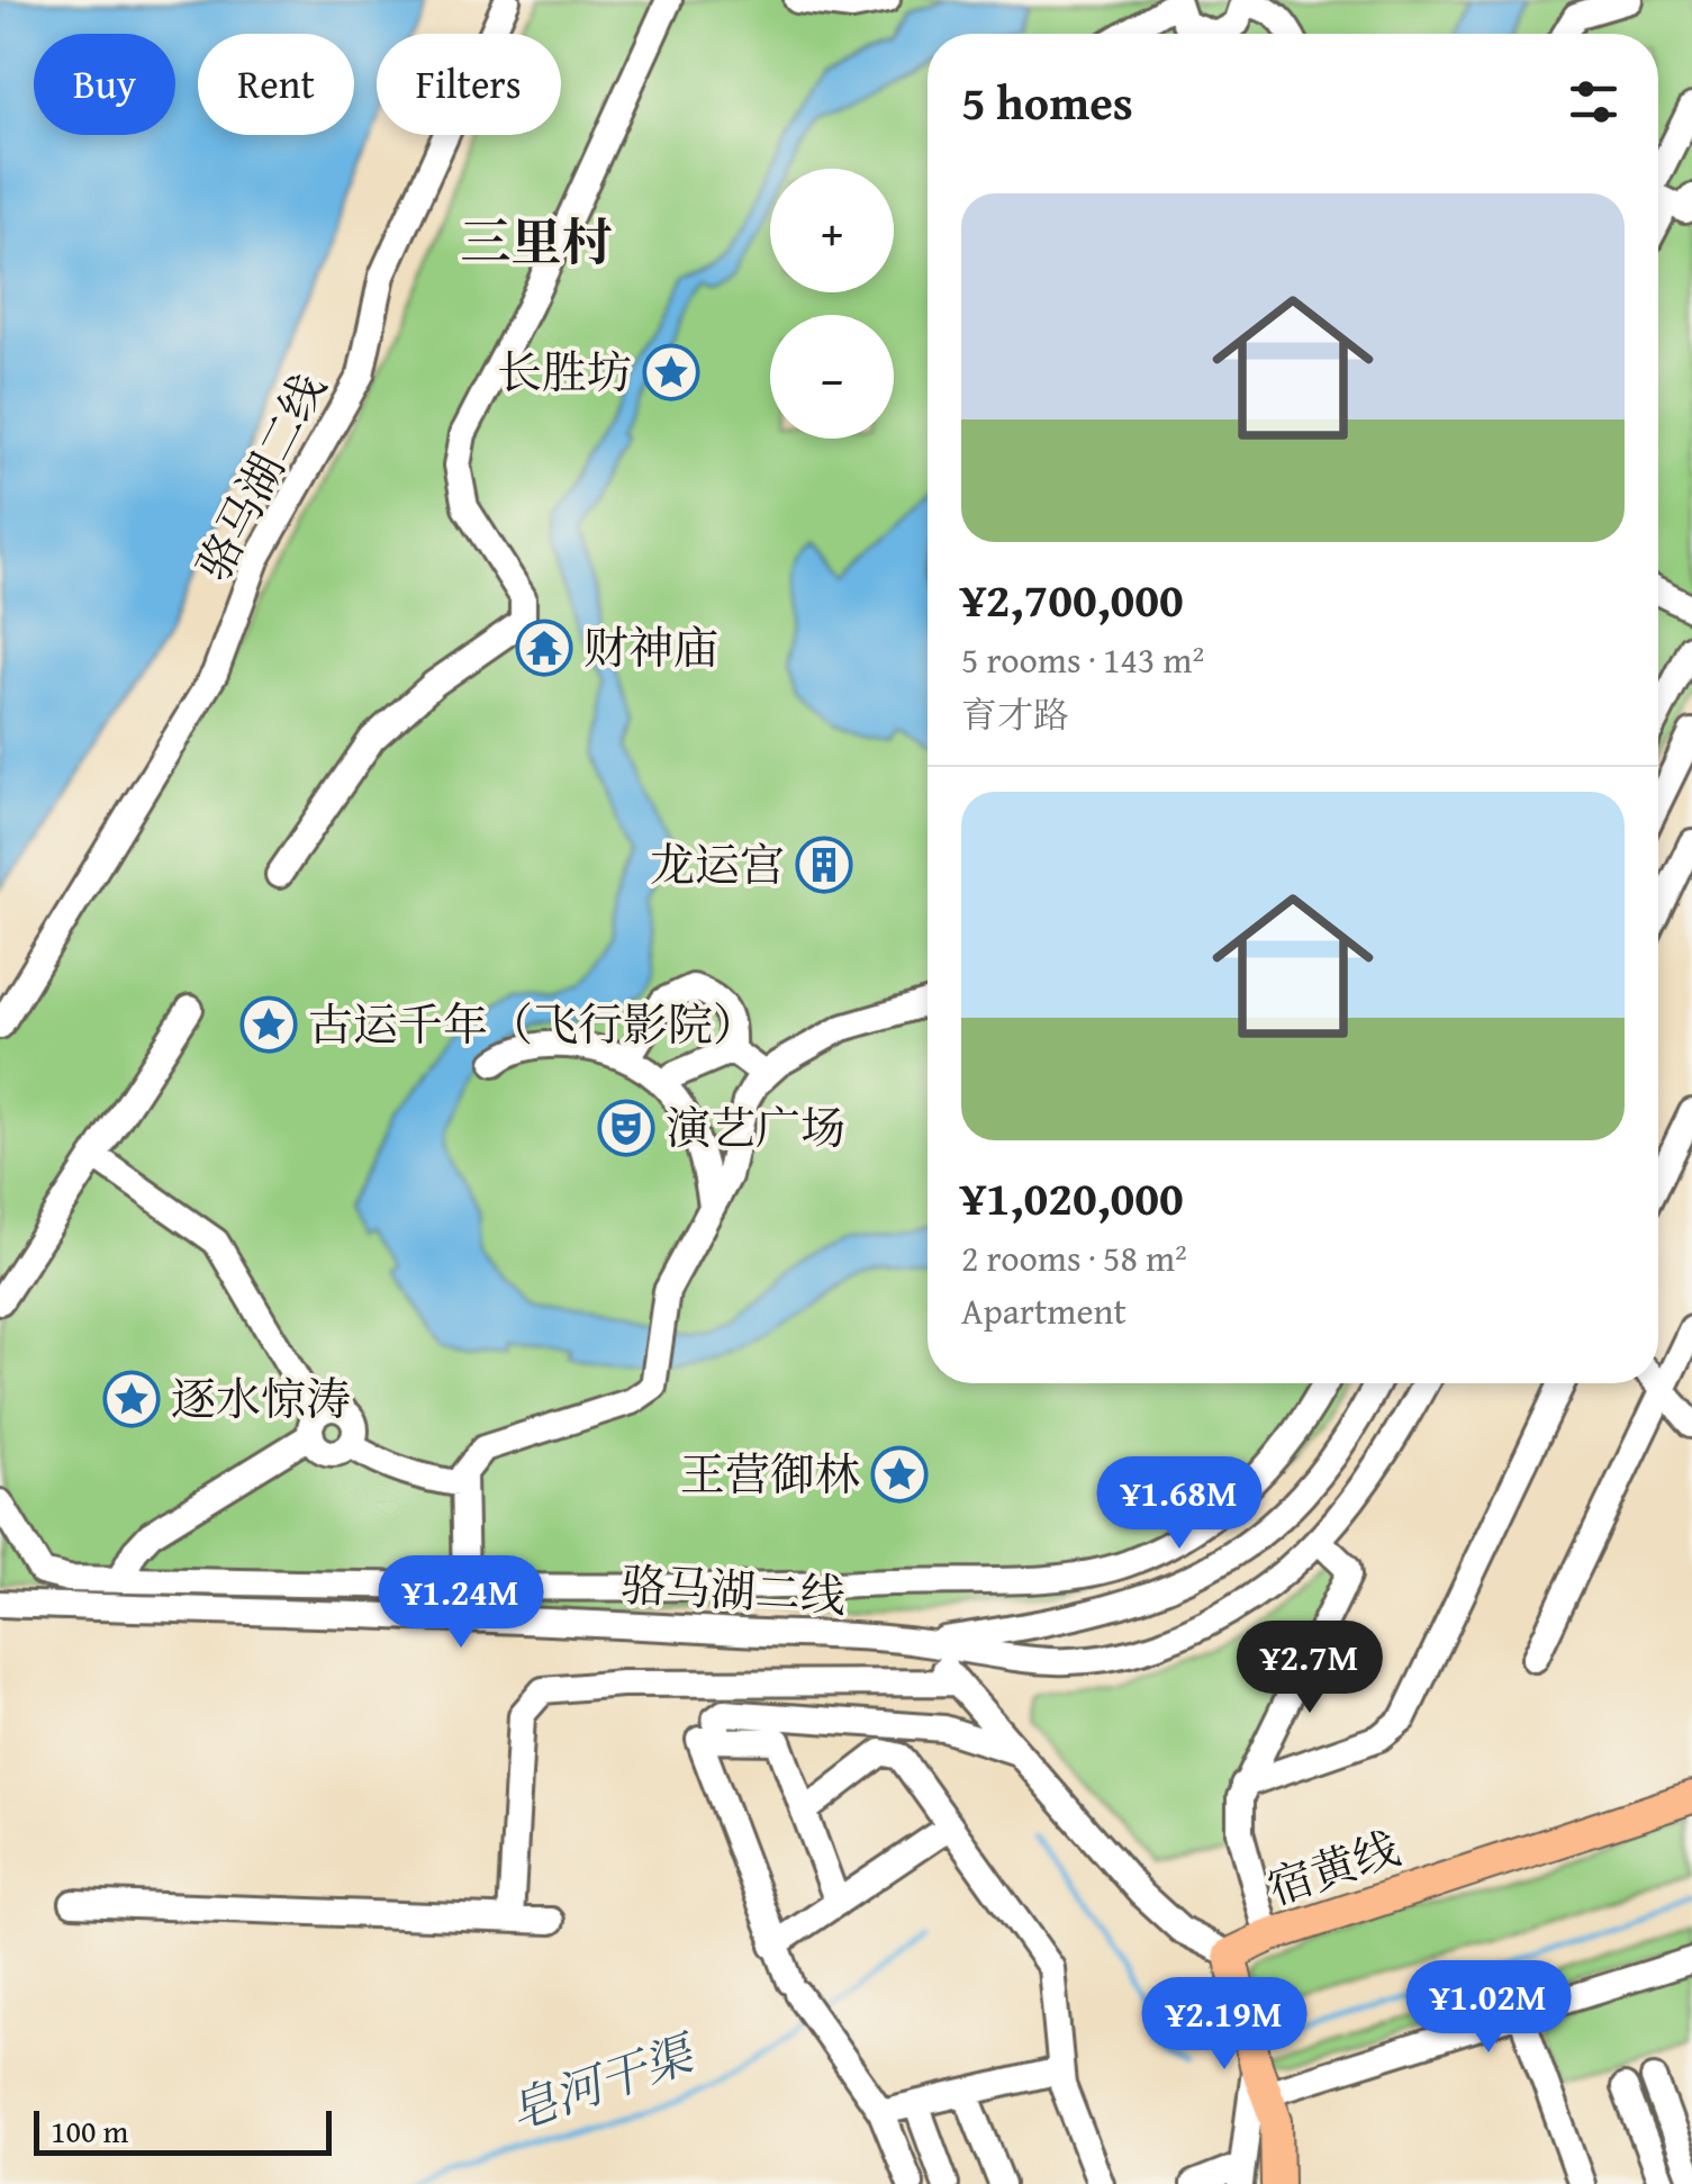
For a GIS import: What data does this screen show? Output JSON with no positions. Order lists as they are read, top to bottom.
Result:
{
  "streets": {
    "main road": ["宿黄线"],
    "street": ["骆马湖二线"]
  },
  "districts": ["三里村"],
  "water": ["皂河干渠"],
  "places": {
    "place": [
      "长胜坊",
      "古运千年（飞行影院）",
      "逐水惊涛",
      "王营御林"
    ],
    "temple": ["财神庙"],
    "building": ["龙运宫"],
    "theatre": ["演艺广场"]
  },
  "scale_bar": "100 m",
  "page": {
    "chip": ["Buy", "Rent", "Filters"],
    "heading": "5 homes",
    "map_buttons": ["+", "−"],
    "list": [
      {
        "name": "¥2,700,000",
        "note": "5 rooms · 143 m² · 育才路"
      },
      {
        "name": "¥1,020,000",
        "note": "2 rooms · 58 m² · Apartment"
      }
    ],
    "price": [
      "¥1.68M",
      "¥1.24M",
      "¥2.7M",
      "¥1.02M",
      "¥2.19M"
    ],
    "scale": "100 m"
  }
}
